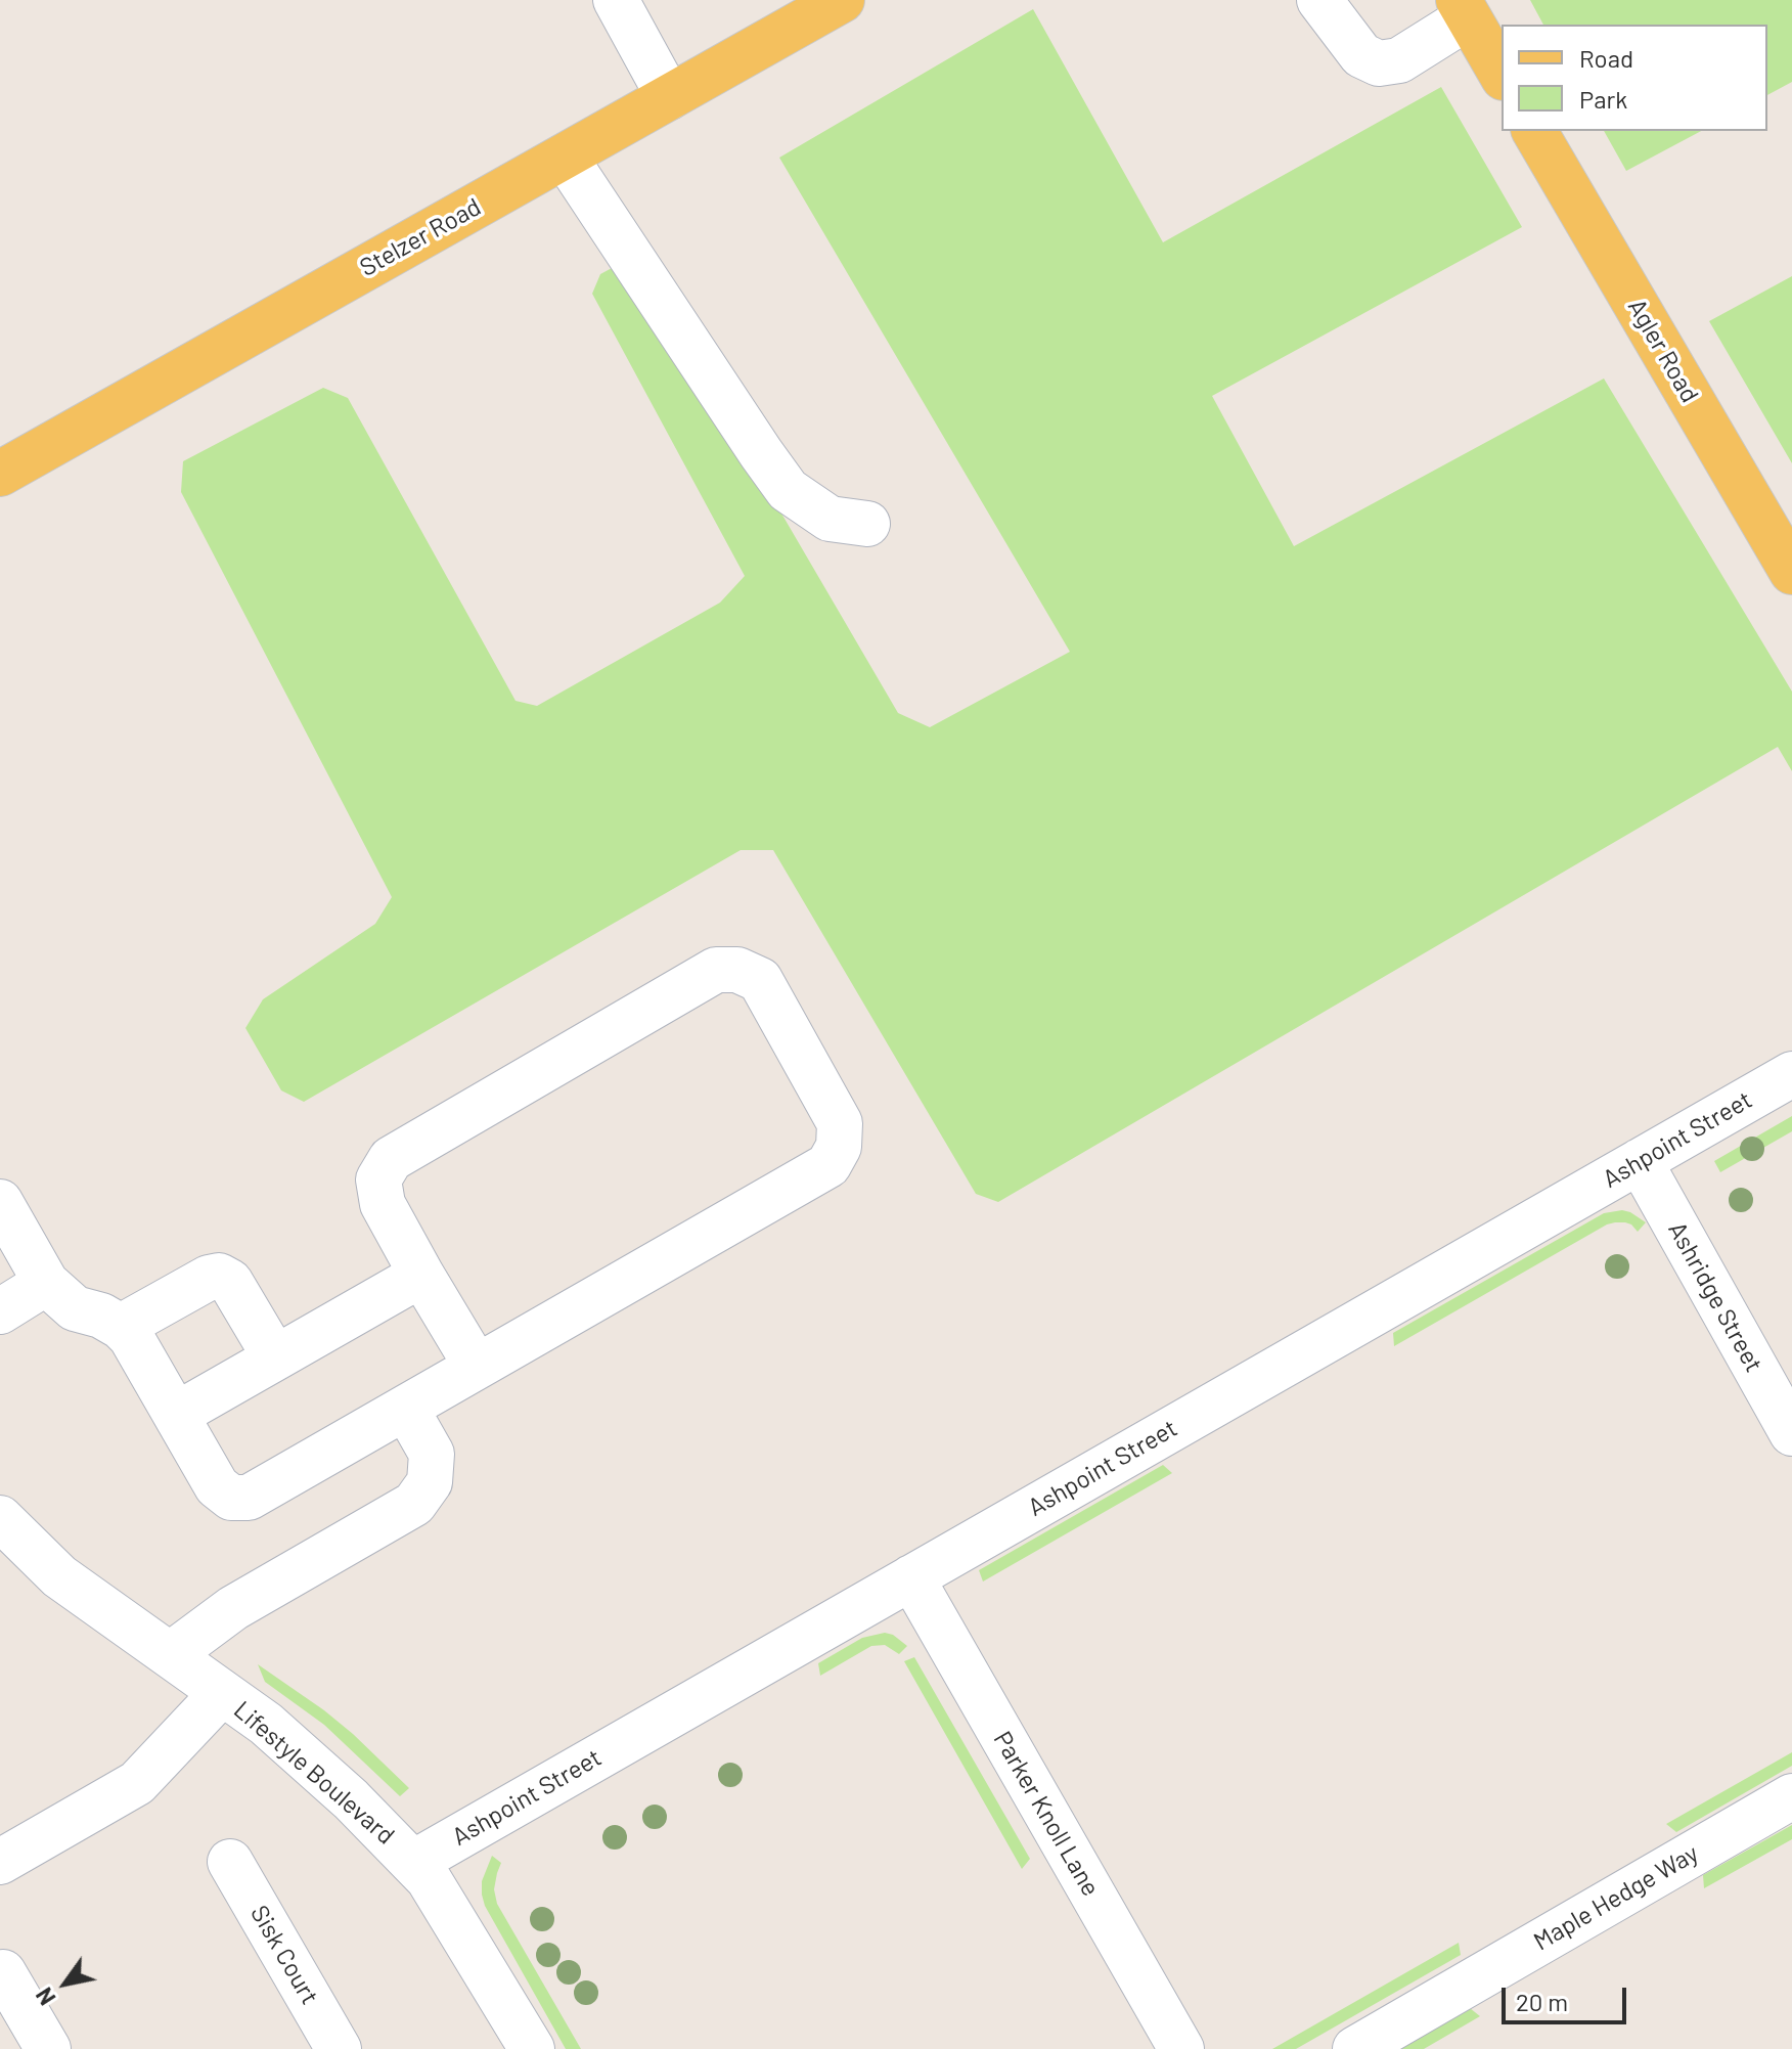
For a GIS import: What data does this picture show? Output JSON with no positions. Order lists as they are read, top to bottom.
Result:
{
  "streets": {
    "main road": ["Stelzer Road", "Agler Road"],
    "street": [
      "Ashpoint Street",
      "Ashridge Street",
      "Lifestyle Boulevard",
      "Parker Knoll Lane",
      "Maple Hedge Way",
      "Sisk Court"
    ]
  },
  "crossings": [
    ["Ashpoint Street", "Ashridge Street"],
    ["Ashpoint Street", "Lifestyle Boulevard"],
    ["Ashpoint Street", "Parker Knoll Lane"]
  ],
  "legend": ["Road", "Park"],
  "scale_bar": "20 m",
  "north": "bottom left"
}
